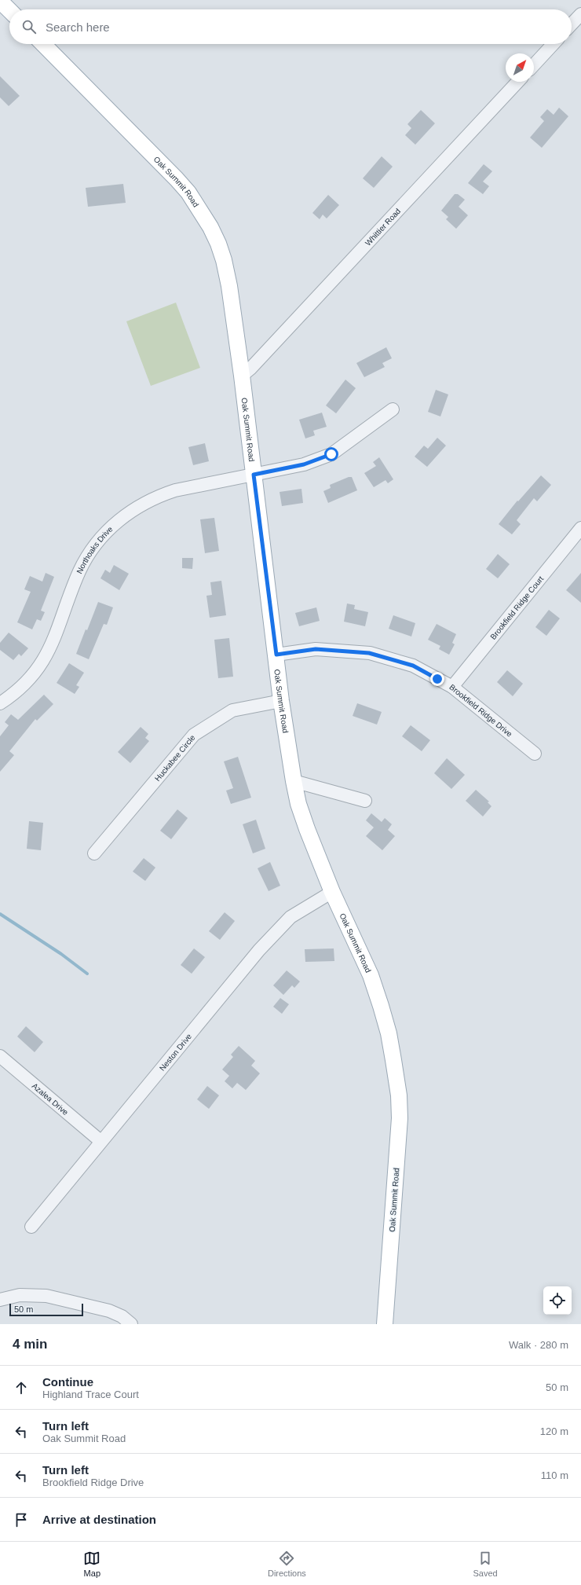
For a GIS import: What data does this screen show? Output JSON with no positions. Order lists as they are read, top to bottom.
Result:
{
  "streets": {
    "main road": ["Oak Summit Road"],
    "street": [
      "Whittier Road",
      "Northoaks Drive",
      "Brookfield Ridge Court",
      "Brookfield Ridge Drive",
      "Huckabee Circle",
      "Neston Drive",
      "Azalea Drive"
    ]
  },
  "crossings": [
    ["Oak Summit Road", "Whittier Road"],
    ["Oak Summit Road", "Northoaks Drive"],
    ["Oak Summit Road", "Brookfield Ridge Drive"],
    ["Oak Summit Road", "Huckabee Circle"],
    ["Oak Summit Road", "Neston Drive"],
    ["Brookfield Ridge Court", "Brookfield Ridge Drive"],
    ["Neston Drive", "Azalea Drive"]
  ],
  "scale_bar": "50 m",
  "north": "top right",
  "page": {
    "search": "Search here",
    "scale": "50 m",
    "heading": ["4 min", "Walk · 280 m"],
    "list": [
      ["Continue", "Highland Trace Court", "50 m"],
      ["Turn left", "Oak Summit Road", "120 m"],
      ["Turn left", "Brookfield Ridge Drive", "110 m"],
      "Arrive at destination"
    ],
    "nav": ["Map", "Directions", "Saved"]
  }
}
